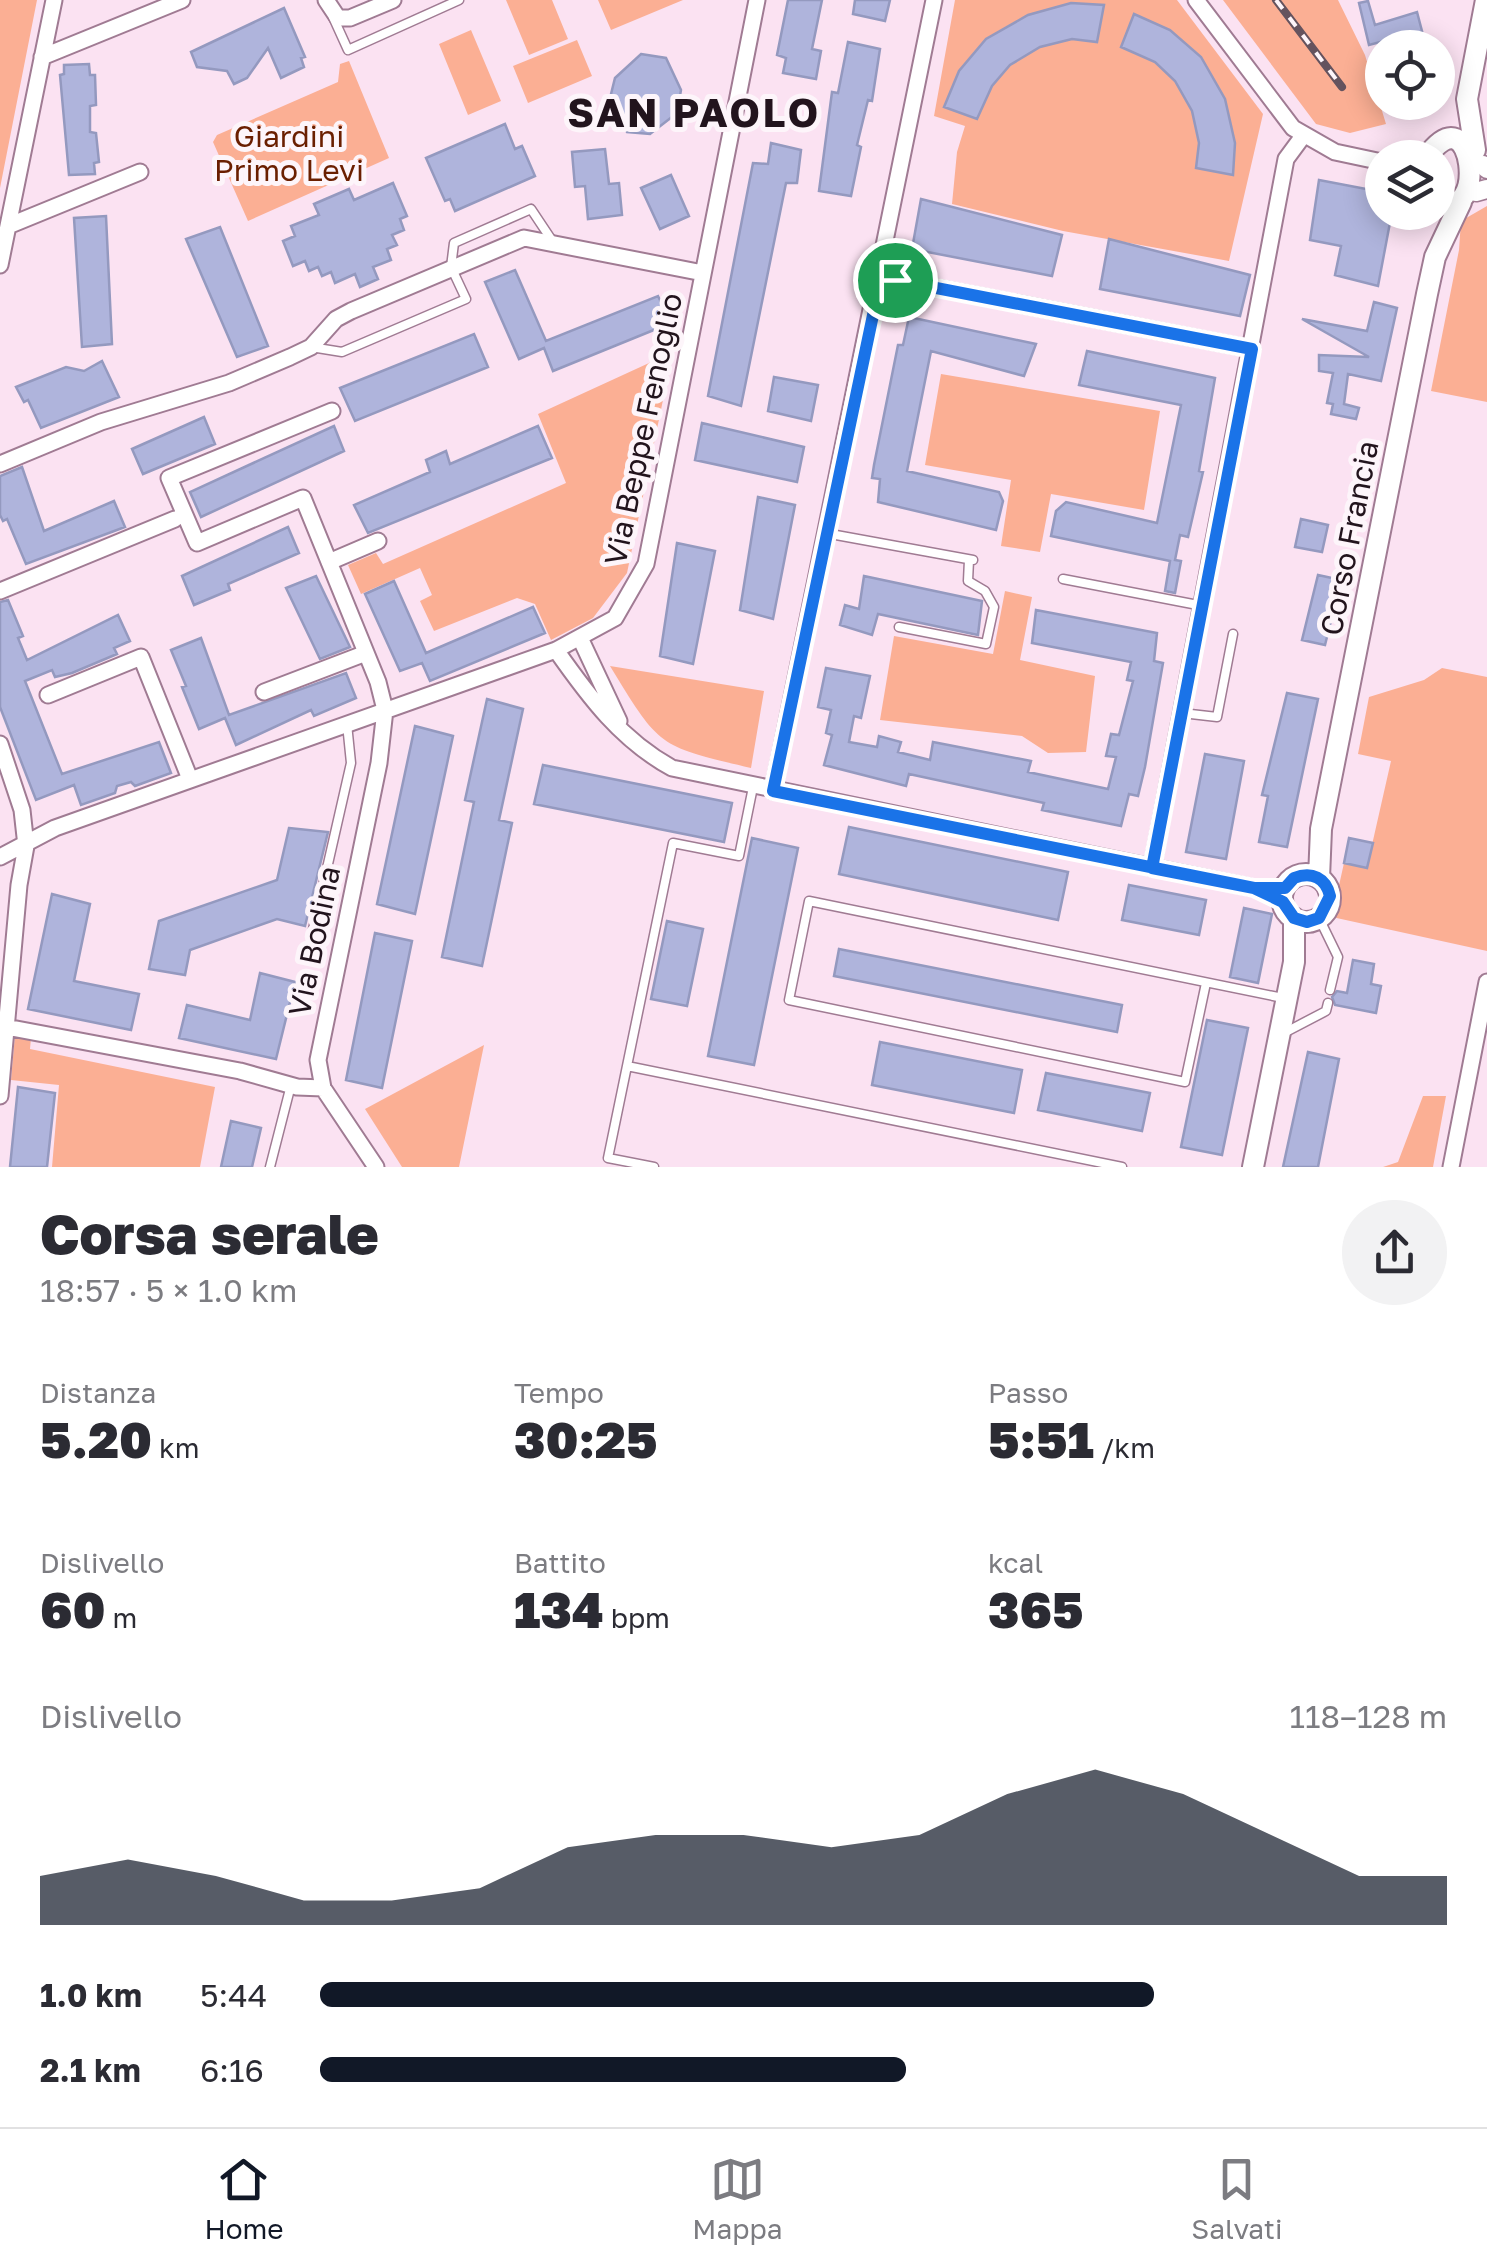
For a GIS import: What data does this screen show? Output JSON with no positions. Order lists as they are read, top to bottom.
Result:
{
  "streets": {
    "main road": ["Corso Francia"],
    "street": ["Via Beppe Fenoglio", "Via Bodina"]
  },
  "crossings": [
    ["Via Beppe Fenoglio", "Via Bodina"]
  ],
  "districts": ["SAN PAOLO"],
  "parks": ["Giardini Primo Levi"],
  "page": {
    "heading": ["Corsa serale", "18:57 · 5 × 1.0 km"],
    "stats": [
      ["Distanza", "5.20 km"],
      ["Tempo", "30:25"],
      ["Passo", "5:51 /km"],
      ["Dislivello", "60 m"],
      ["Battito", "134 bpm"],
      ["kcal", "365"]
    ],
    "chart": ["Dislivello", "118–128 m"],
    "list": [
      {
        "name": "1.0 km",
        "note": "5:44"
      },
      {
        "name": "2.1 km",
        "note": "6:16"
      }
    ],
    "tabs": ["Home", "Mappa", "Salvati"]
  }
}
